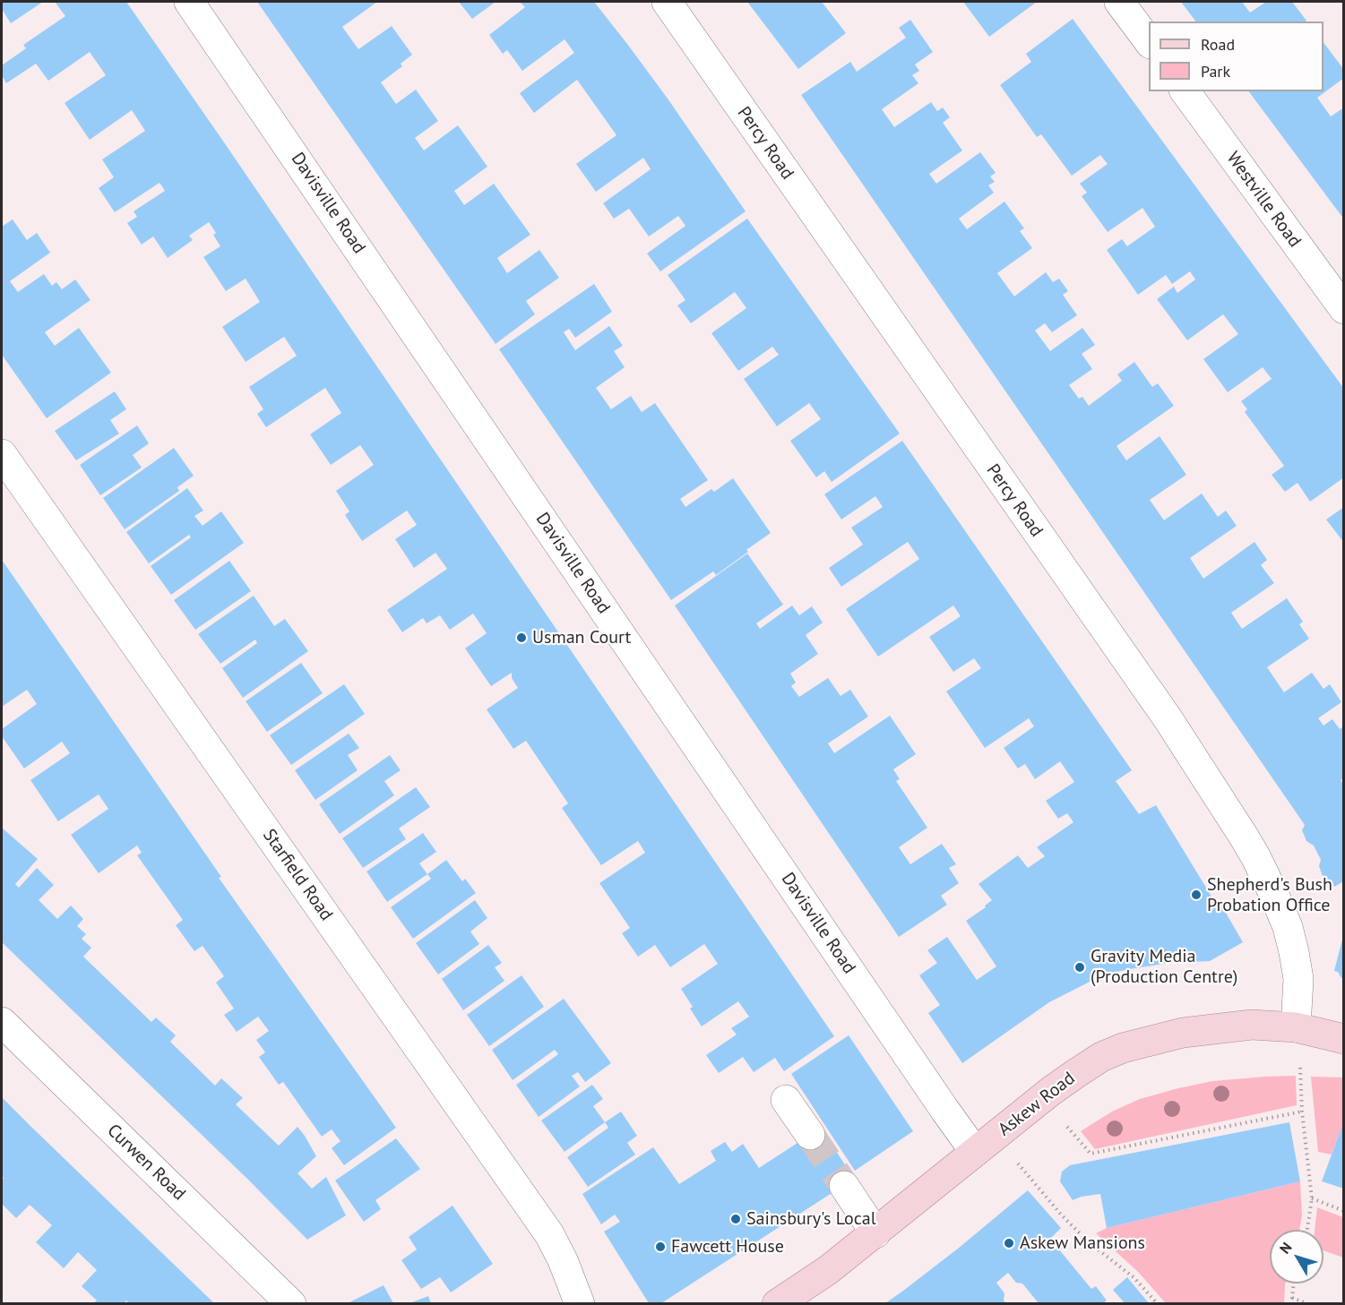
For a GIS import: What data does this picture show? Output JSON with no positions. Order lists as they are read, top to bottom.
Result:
{
  "streets": {
    "main road": ["Askew Road"],
    "street": [
      "Percy Road",
      "Westville Road",
      "Davisville Road",
      "Starfield Road",
      "Curwen Road"
    ]
  },
  "crossings": [
    ["Percy Road", "Askew Road"],
    ["Davisville Road", "Askew Road"]
  ],
  "places": [
    "Usman Court",
    "Shepherd's Bush Probation Office",
    "Gravity Media (Production Centre)",
    "Sainsbury's Local",
    "Askew Mansions",
    "Fawcett House"
  ],
  "legend": ["Road", "Park"],
  "north": "top left"
}
